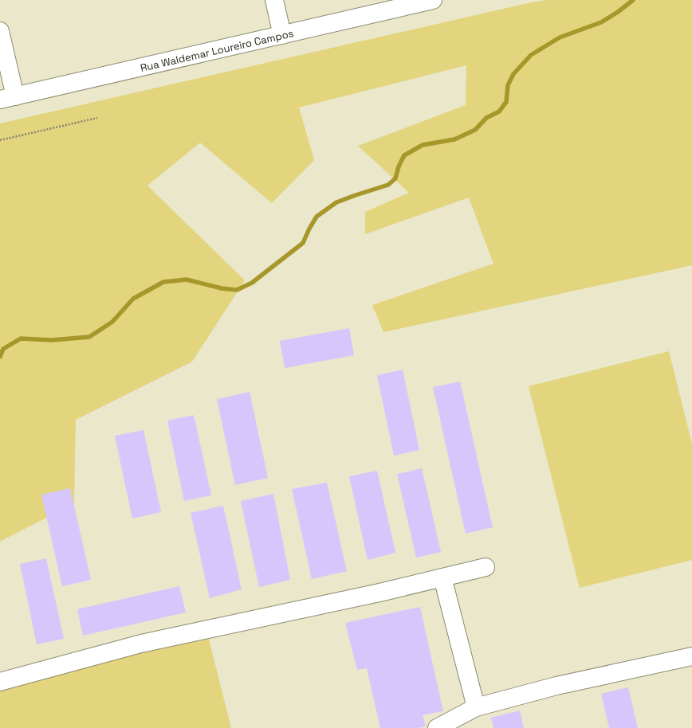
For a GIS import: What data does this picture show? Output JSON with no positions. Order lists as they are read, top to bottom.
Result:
{
  "streets": {
    "main road": ["Rua Waldemar Loureiro Campos"]
  }
}
